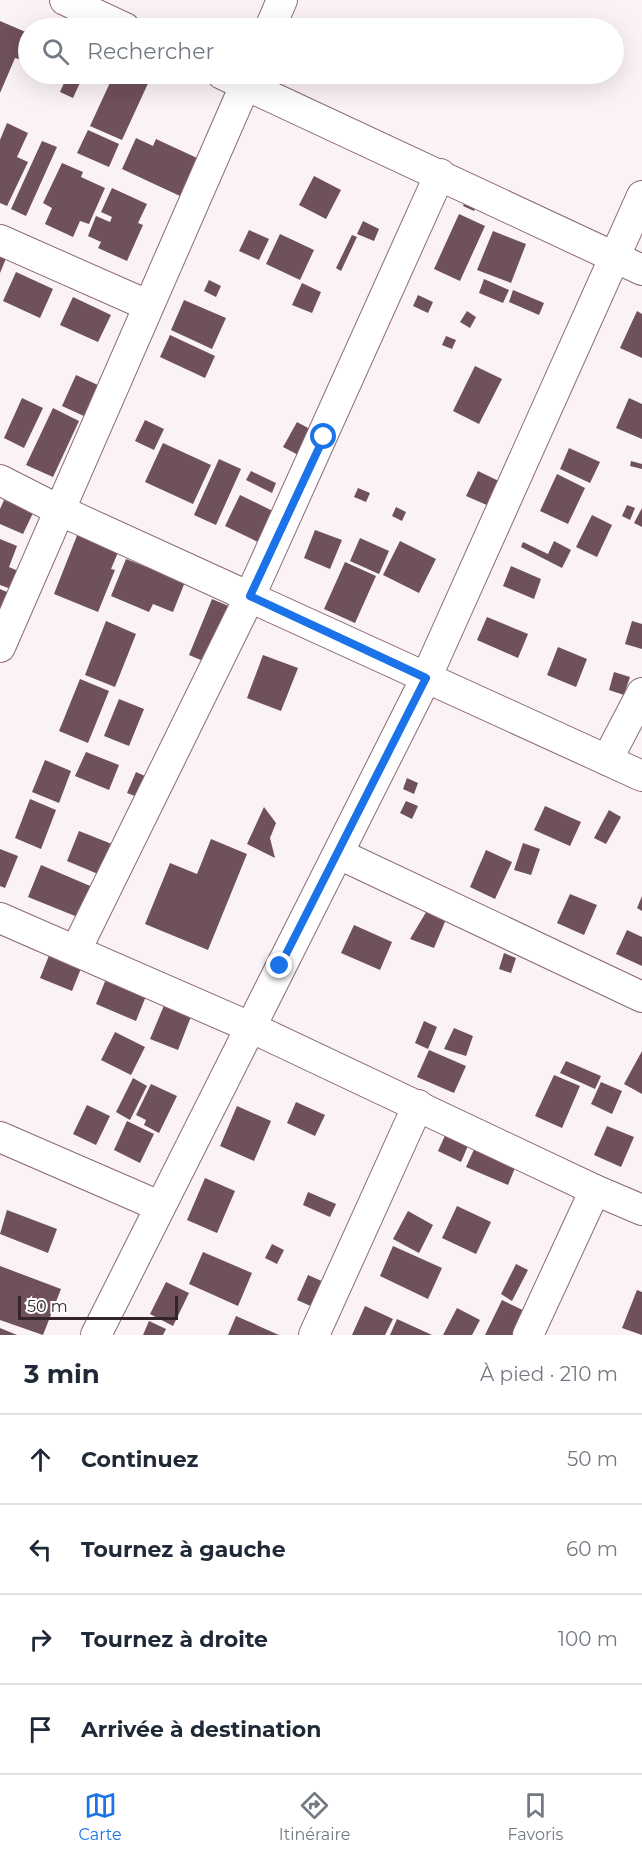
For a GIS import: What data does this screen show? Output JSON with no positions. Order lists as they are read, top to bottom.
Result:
{
  "scale_bar": "50 m",
  "page": {
    "search": "Rechercher",
    "scale": "50 m",
    "heading": ["3 min", "À pied · 210 m"],
    "list": [
      ["Continuez", "50 m"],
      ["Tournez à gauche", "60 m"],
      ["Tournez à droite", "100 m"],
      "Arrivée à destination"
    ],
    "nav": ["Carte", "Itinéraire", "Favoris"]
  }
}
